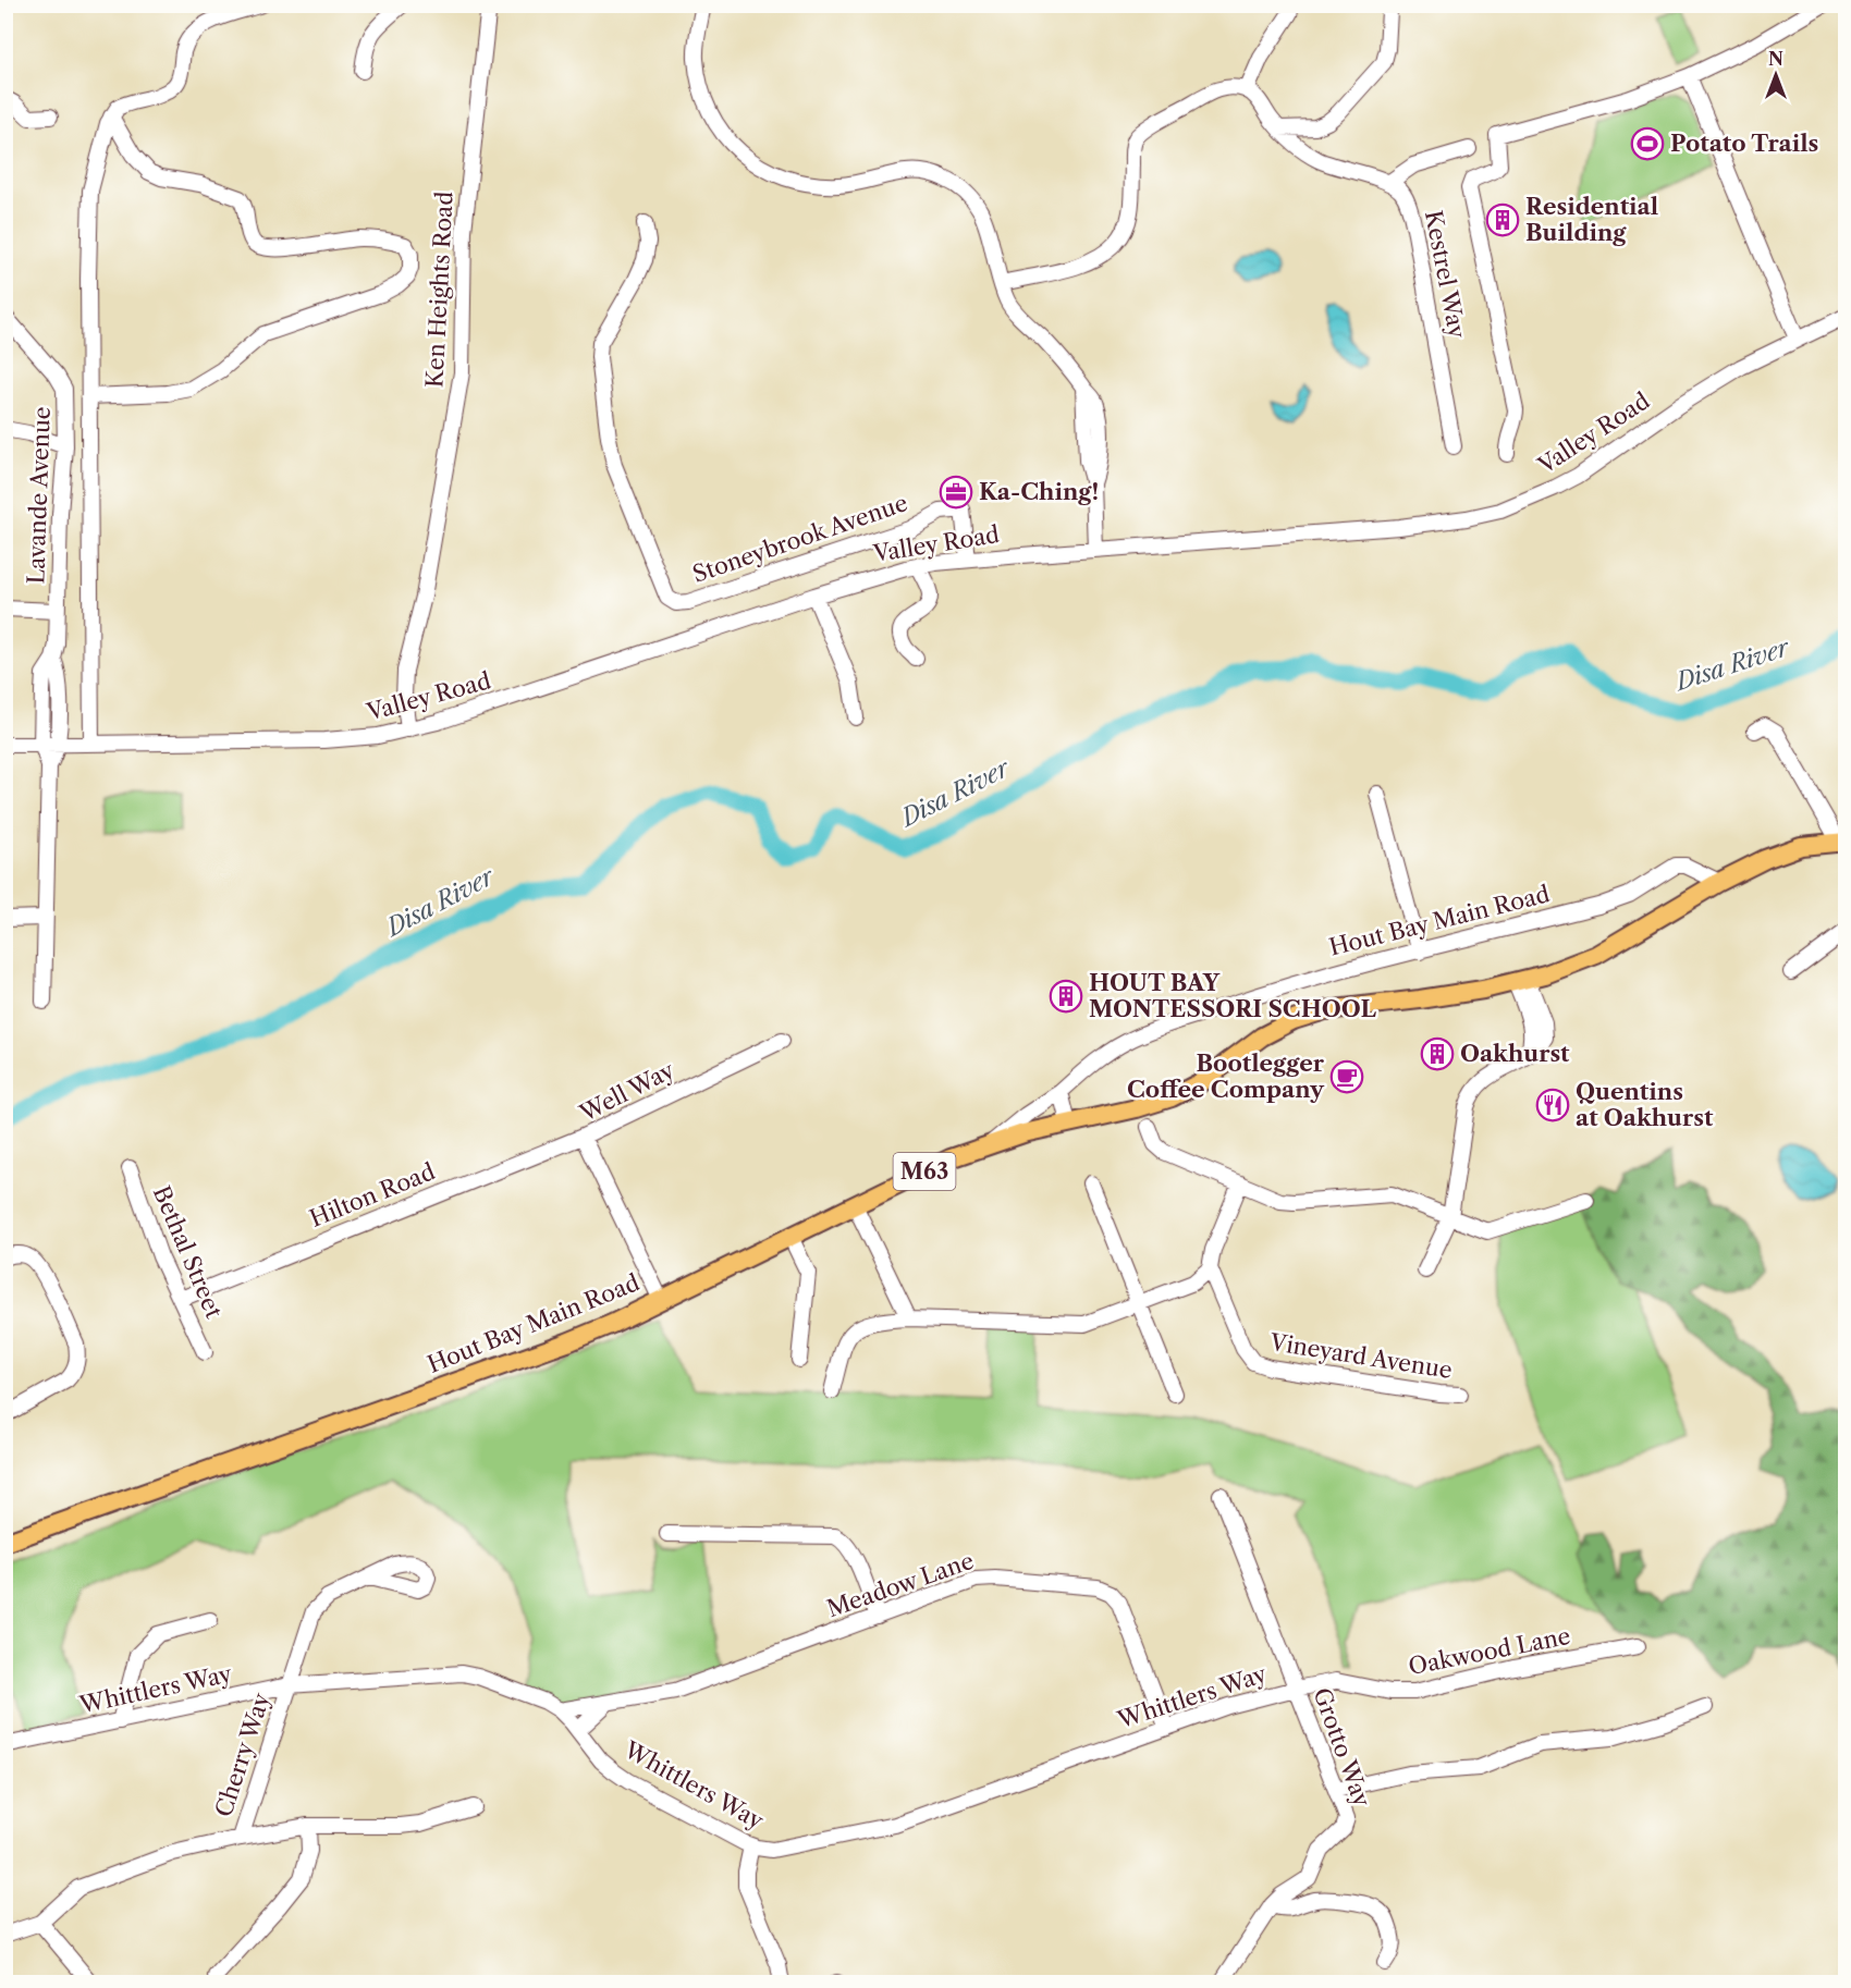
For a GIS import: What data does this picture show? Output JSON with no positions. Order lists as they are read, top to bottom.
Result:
{
  "streets": {
    "main road": ["Hout Bay Main Road", "M63"],
    "street": [
      "Kestrel Way",
      "Ken Heights Road",
      "Valley Road",
      "Lavande Avenue",
      "Stoneybrook Avenue",
      "Well Way",
      "Hilton Road",
      "Bethal Street",
      "Vineyard Avenue",
      "Meadow Lane",
      "Oakwood Lane",
      "Whittlers Way",
      "Grotto Way",
      "Cherry Way"
    ]
  },
  "crossings": [
    ["Ken Heights Road", "Valley Road"],
    ["Valley Road", "Lavande Avenue"],
    ["Valley Road", "Stoneybrook Avenue"],
    ["Hout Bay Main Road", "Well Way"],
    ["Well Way", "Hilton Road"],
    ["Hilton Road", "Bethal Street"],
    ["Meadow Lane", "Whittlers Way"],
    ["Oakwood Lane", "Whittlers Way"],
    ["Oakwood Lane", "Grotto Way"],
    ["Whittlers Way", "Grotto Way"],
    ["Whittlers Way", "Cherry Way"]
  ],
  "water": ["Disa River"],
  "places": {
    "sports": ["Potato Trails"],
    "building": ["Residential Building", "HOUT BAY MONTESSORI SCHOOL", "Oakhurst"],
    "office": ["Ka-Ching!"],
    "cafe": ["Bootlegger Coffee Company"],
    "restaurant": ["Quentins at Oakhurst"]
  },
  "north": "top"
}
